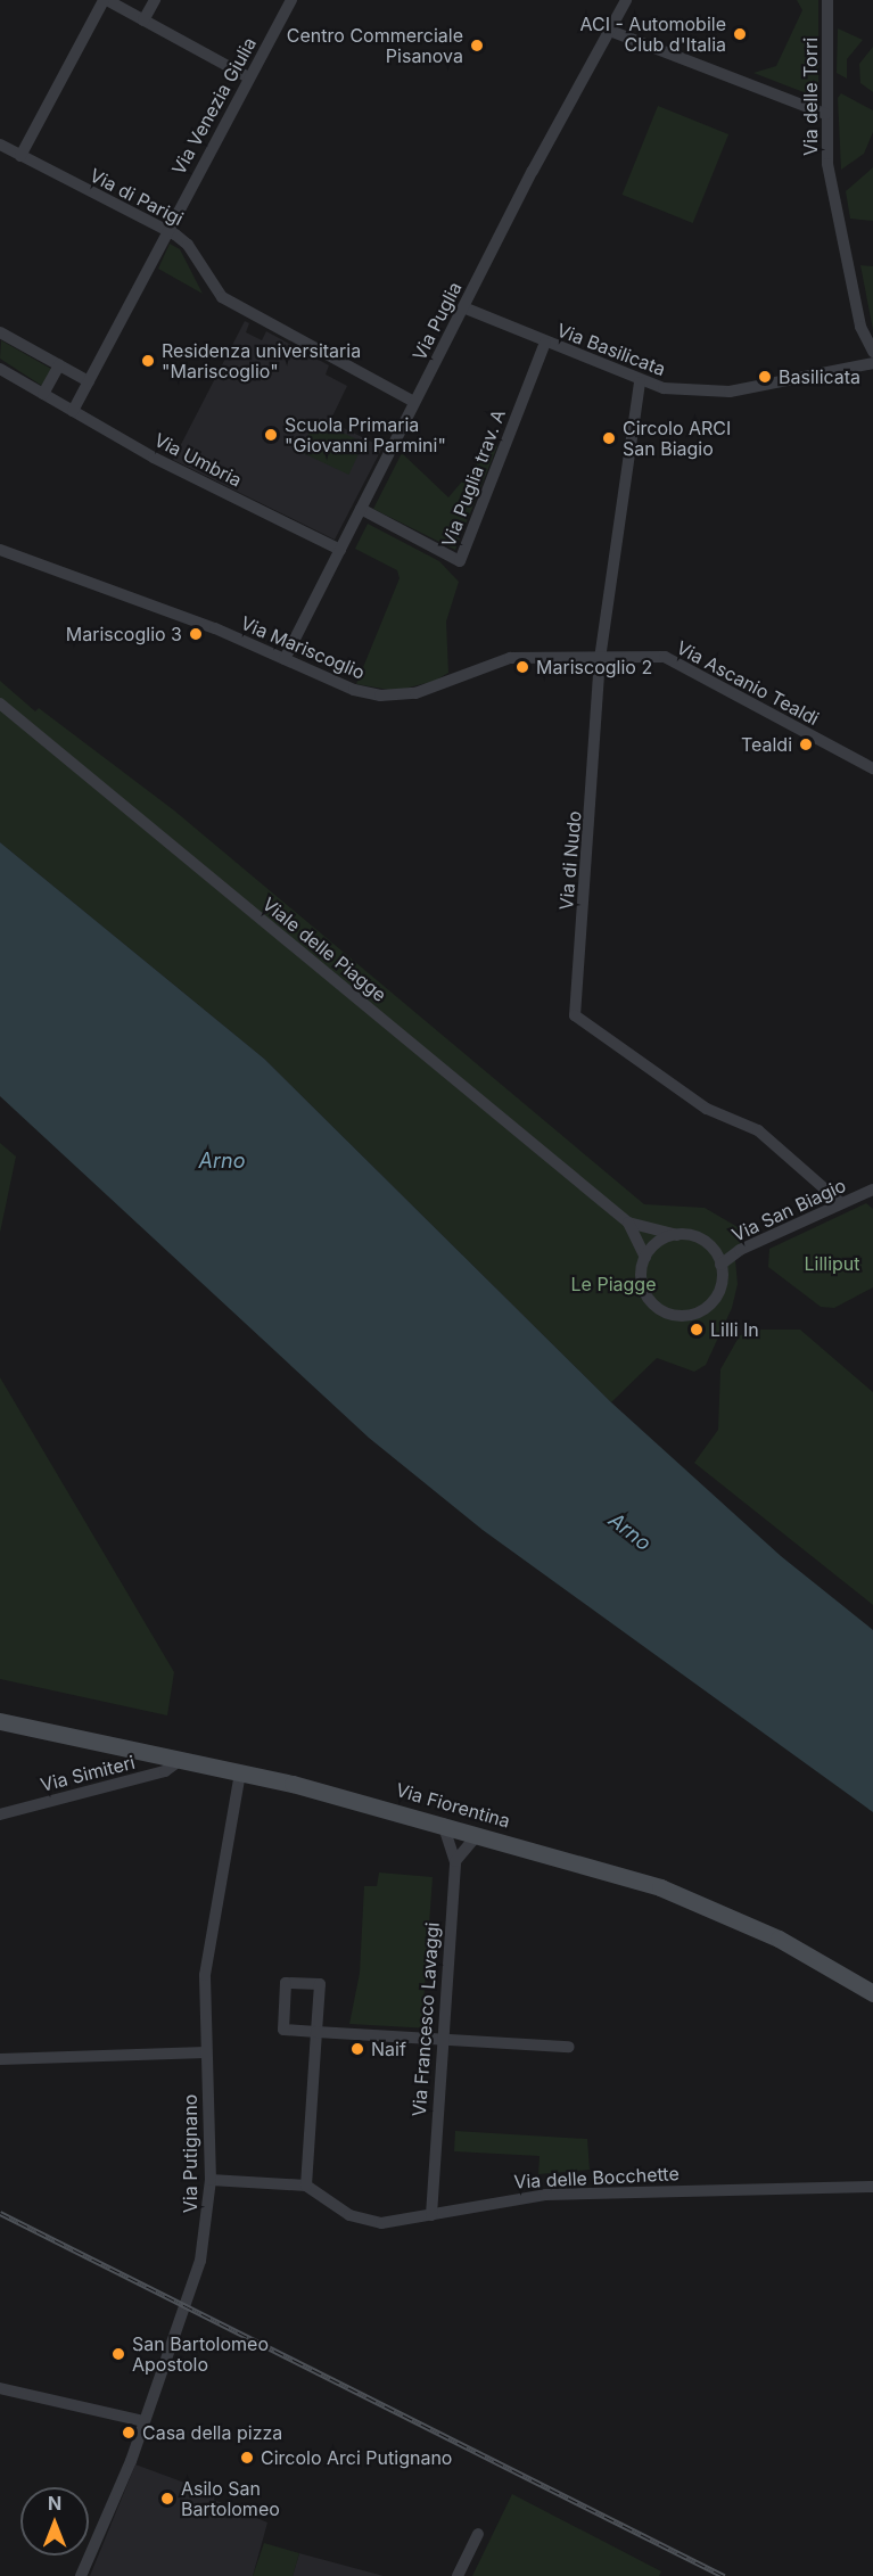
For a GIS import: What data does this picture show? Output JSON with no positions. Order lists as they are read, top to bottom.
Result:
{
  "streets": {
    "main road": ["Via Fiorentina"],
    "street": [
      "Via delle Torri",
      "Via Venezia Giulia",
      "Via di Parigi",
      "Via Puglia",
      "Via Basilicata",
      "Via Umbria",
      "Via Puglia trav. A",
      "Via Mariscoglio",
      "Via Ascanio Tealdi",
      "Via di Nudo",
      "Viale delle Piagge",
      "Via San Biagio",
      "Via Simiteri",
      "Via Francesco Lavaggi",
      "Via Putignano",
      "Via delle Bocchette"
    ]
  },
  "crossings": [
    ["Via Venezia Giulia", "Via di Parigi"],
    ["Via Venezia Giulia", "Via Umbria"],
    ["Via di Parigi", "Via Puglia"],
    ["Via Puglia", "Via Basilicata"],
    ["Via Puglia", "Via Umbria"],
    ["Via Puglia", "Via Puglia trav. A"],
    ["Via Puglia", "Via Mariscoglio"],
    ["Via Basilicata", "Via Puglia trav. A"],
    ["Via Basilicata", "Via di Nudo"],
    ["Via Mariscoglio", "Via Ascanio Tealdi"],
    ["Via Mariscoglio", "Via di Nudo"],
    ["Via Ascanio Tealdi", "Via di Nudo"],
    ["Via di Nudo", "Via San Biagio"],
    ["Viale delle Piagge", "Via San Biagio"],
    ["Via Simiteri", "Via Fiorentina"],
    ["Via Fiorentina", "Via Putignano"],
    ["Via Francesco Lavaggi", "Via delle Bocchette"]
  ],
  "water": ["Arno"],
  "parks": ["Lilliput", "Le Piagge"],
  "places": [
    "ACI - Automobile Club d'Italia",
    "Centro Commerciale Pisanova",
    "Residenza universitaria \"Mariscoglio\"",
    "Basilicata",
    "Scuola Primaria \"Giovanni Parmini\"",
    "Circolo ARCI San Biagio",
    "Mariscoglio 3",
    "Mariscoglio 2",
    "Tealdi",
    "Lilli In",
    "Naif",
    "San Bartolomeo Apostolo",
    "Casa della pizza",
    "Circolo Arci Putignano",
    "Asilo San Bartolomeo"
  ],
  "north": "top"
}
